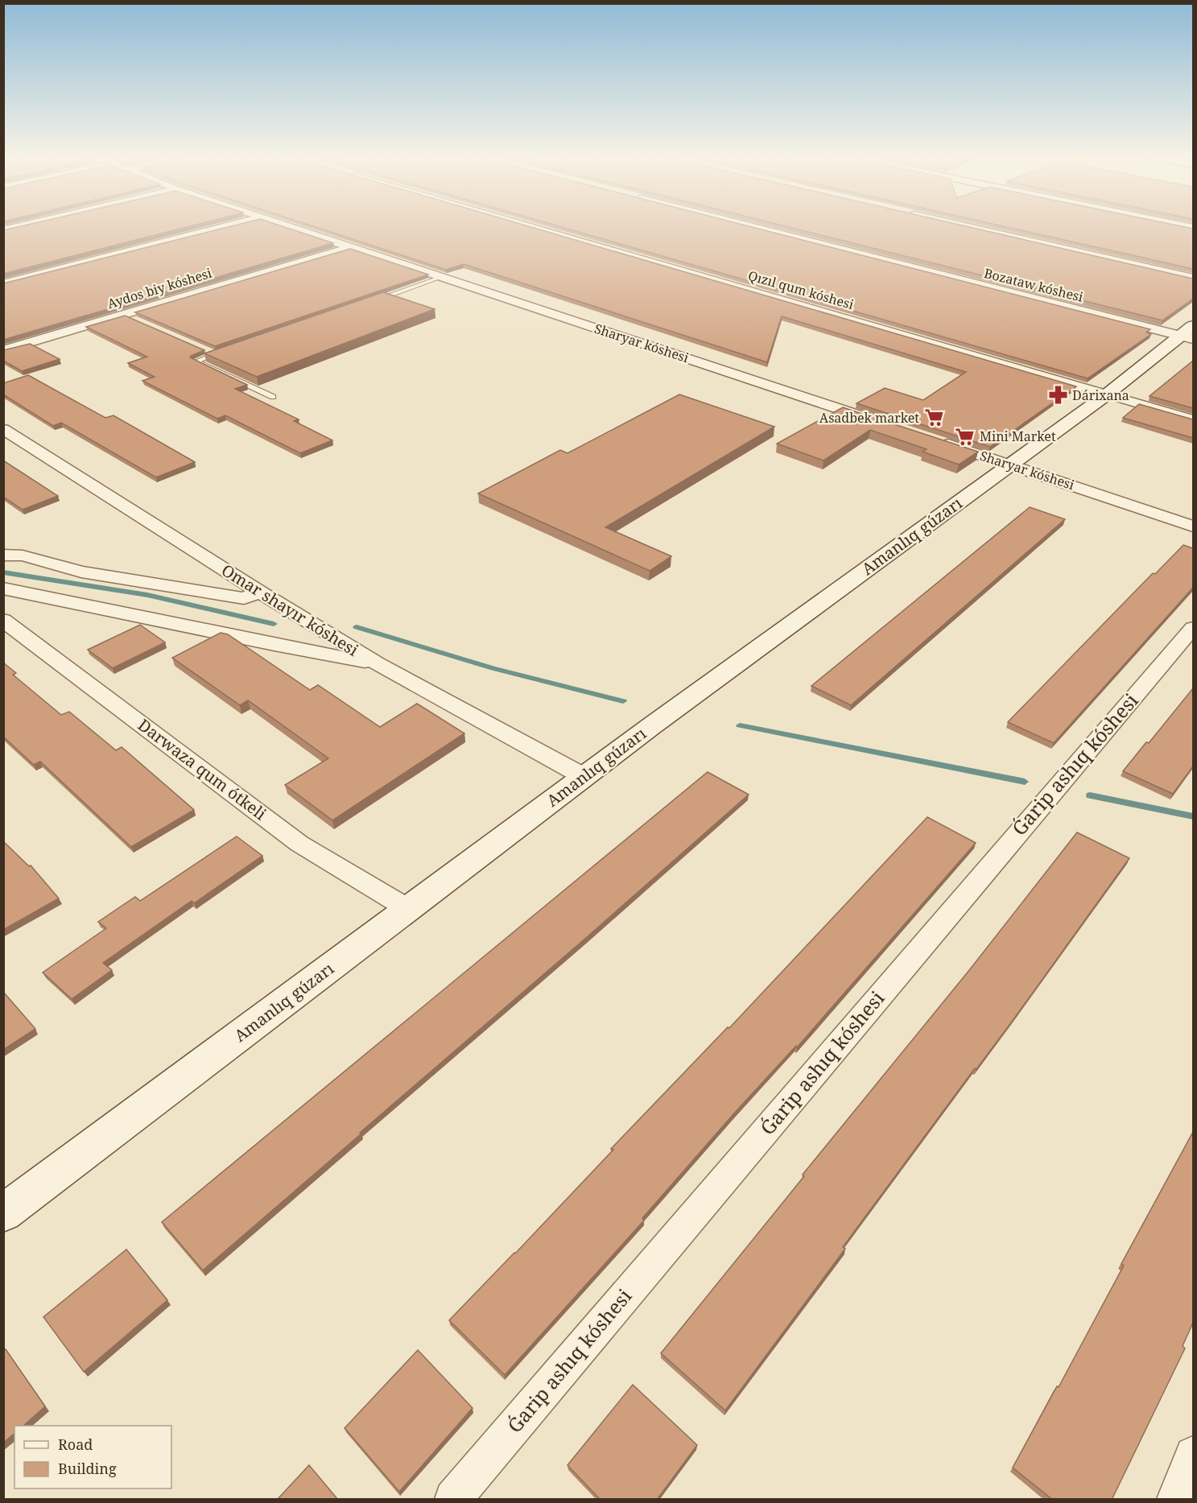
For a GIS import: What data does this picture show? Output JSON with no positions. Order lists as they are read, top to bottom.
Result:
{
  "streets": {
    "street": [
      "Bozataw kóshesi",
      "Aydos biy kóshesi",
      "Qızıl qum kóshesi",
      "Sharyar kóshesi",
      "Amanlıq gúzarı",
      "Omar shayır kóshesi",
      "Ǵarip ashıq kóshesi",
      "Darwaza qum ótkeli"
    ]
  },
  "crossings": [
    ["Bozataw kóshesi", "Amanlıq gúzarı"],
    ["Aydos biy kóshesi", "Sharyar kóshesi"],
    ["Qızıl qum kóshesi", "Amanlıq gúzarı"],
    ["Sharyar kóshesi", "Amanlıq gúzarı"],
    ["Amanlıq gúzarı", "Omar shayır kóshesi"],
    ["Amanlıq gúzarı", "Darwaza qum ótkeli"]
  ],
  "places": {
    "pharmacy": ["Dárixana"],
    "supermarket": ["Asadbek market", "Mini Market"]
  },
  "legend": ["Road", "Building"]
}
